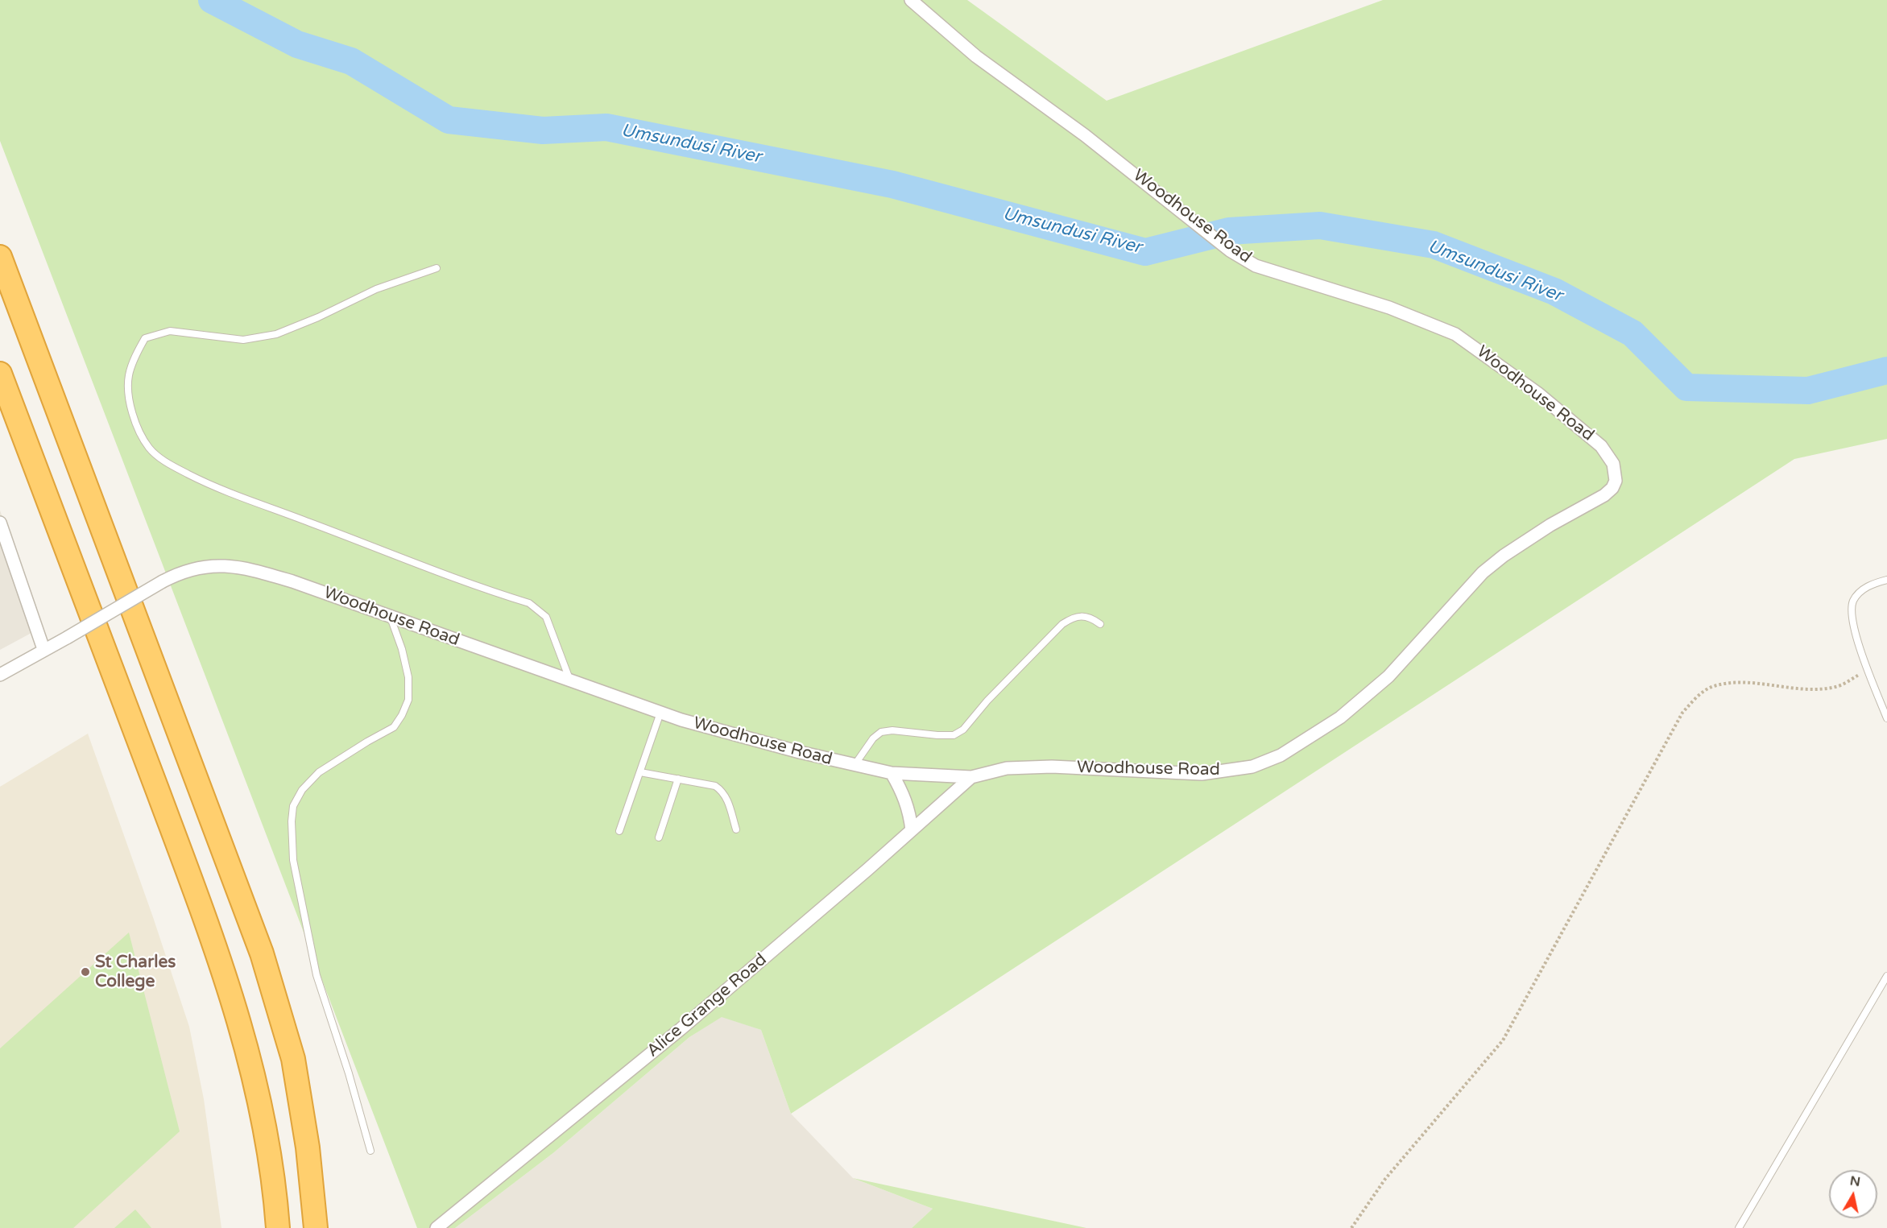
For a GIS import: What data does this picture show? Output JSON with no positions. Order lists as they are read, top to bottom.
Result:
{
  "streets": {
    "street": ["Woodhouse Road", "Alice Grange Road"]
  },
  "crossings": [
    ["Woodhouse Road", "Alice Grange Road"]
  ],
  "water": ["Umsundusi River"],
  "places": ["St Charles College"],
  "north": "top"
}
